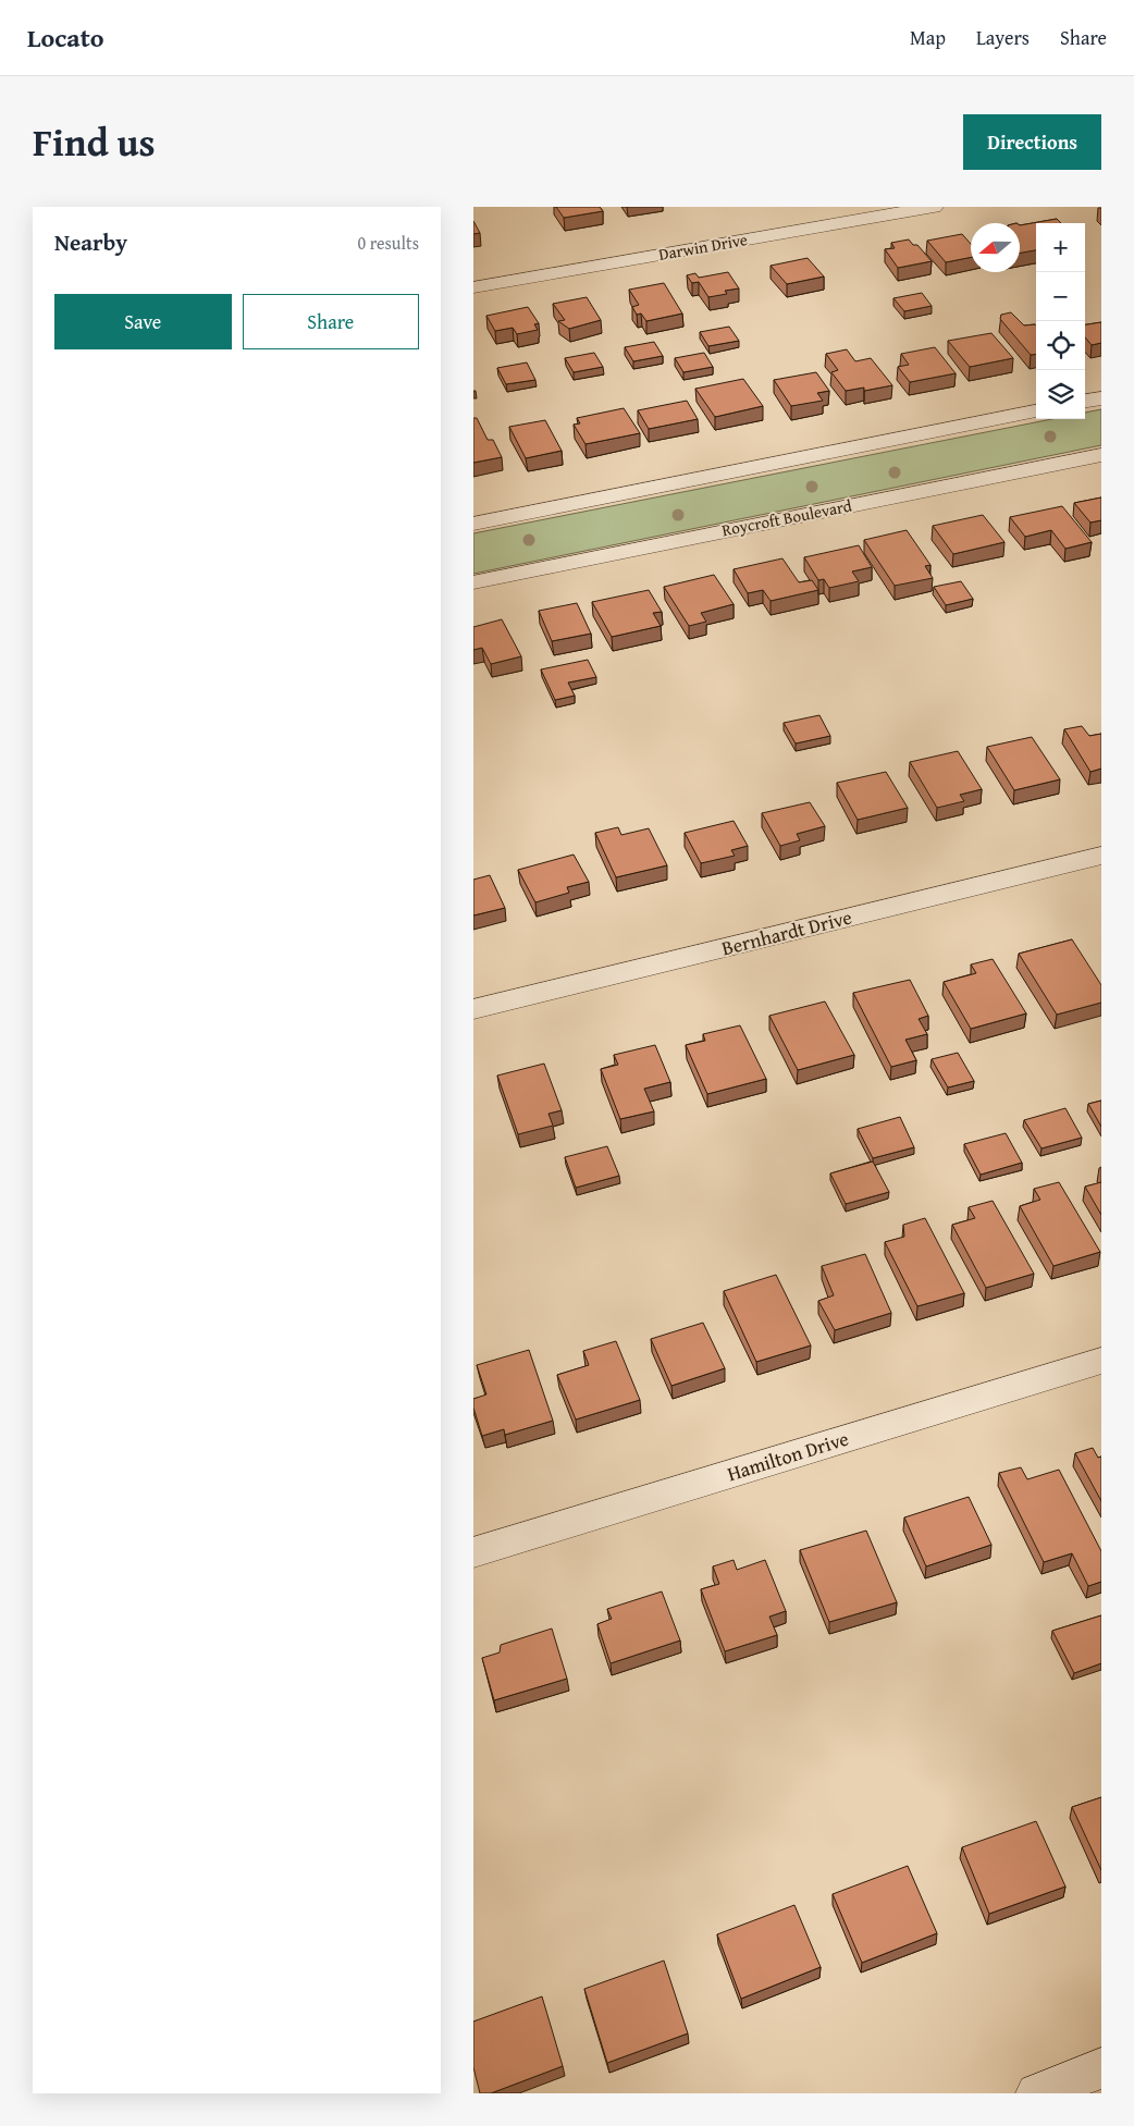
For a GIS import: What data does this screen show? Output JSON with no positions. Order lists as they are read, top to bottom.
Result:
{
  "streets": {
    "street": [
      "Darwin Drive",
      "Roycroft Boulevard",
      "Bernhardt Drive",
      "Hamilton Drive"
    ]
  },
  "north": "left",
  "page": {
    "header": "Locato",
    "nav": ["Map", "Layers", "Share"],
    "title": "Find us",
    "buttons": [
      "Directions",
      ["Save", "Share"]
    ],
    "heading": ["Nearby", "0 results"],
    "map_buttons": ["+", "−"]
  }
}
